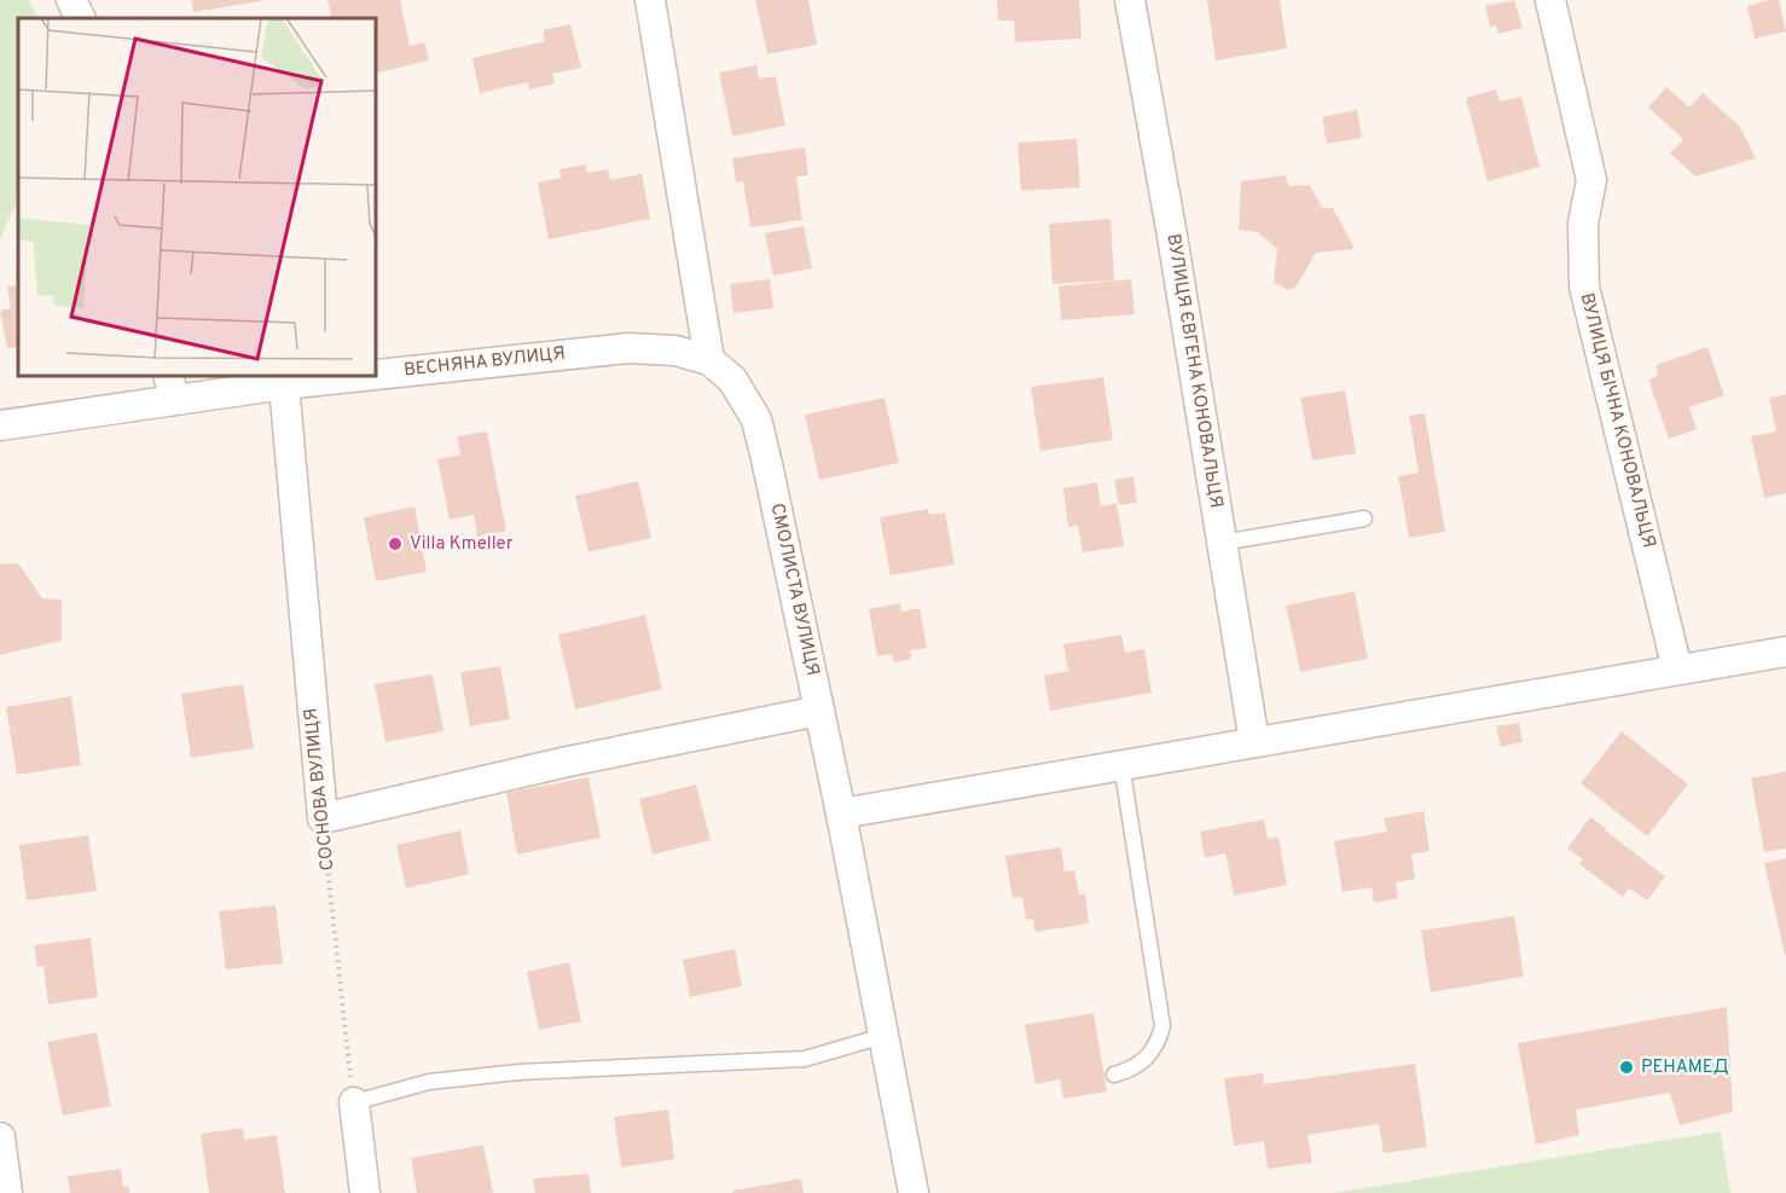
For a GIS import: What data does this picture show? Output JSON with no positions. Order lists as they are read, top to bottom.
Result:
{
  "streets": {
    "street": [
      "ВЕСНЯНА ВУЛИЦЯ",
      "ВУЛИЦЯ ЄВГЕНА КОНОВАЛЬЦЯ",
      "ВУЛИЦЯ БІЧНА КОНОВАЛЬЦЯ",
      "СМОЛИСТА ВУЛИЦЯ",
      "СОСНОВА ВУЛИЦЯ"
    ]
  },
  "crossings": [
    ["ВЕСНЯНА ВУЛИЦЯ", "СМОЛИСТА ВУЛИЦЯ"],
    ["ВЕСНЯНА ВУЛИЦЯ", "СОСНОВА ВУЛИЦЯ"]
  ],
  "places": ["Villa Kmeller", "РЕНАМЕД"]
}
